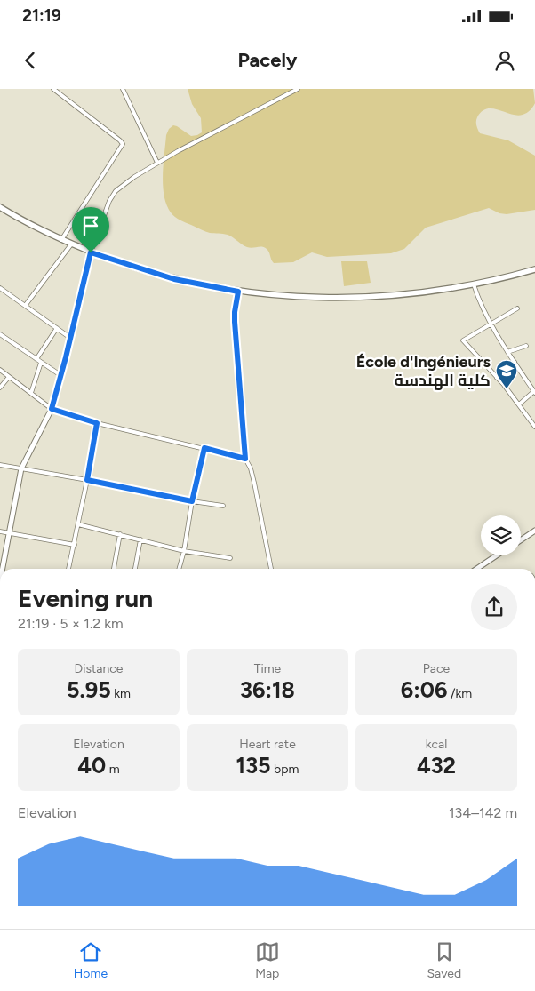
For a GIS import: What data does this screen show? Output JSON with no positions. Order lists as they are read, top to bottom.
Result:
{
  "places": {
    "school or university": ["École d'Ingénieurs كلية الهندسة"]
  },
  "page": {
    "status": "21:19",
    "header": "Pacely",
    "heading": ["Evening run", "21:19 · 5 × 1.2 km"],
    "stats": [
      ["Distance", "5.95 km"],
      ["Time", "36:18"],
      ["Pace", "6:06 /km"],
      ["Elevation", "40 m"],
      ["Heart rate", "135 bpm"],
      ["kcal", "432"]
    ],
    "chart": ["Elevation", "134–142 m"],
    "tabs": ["Home", "Map", "Saved"]
  }
}
